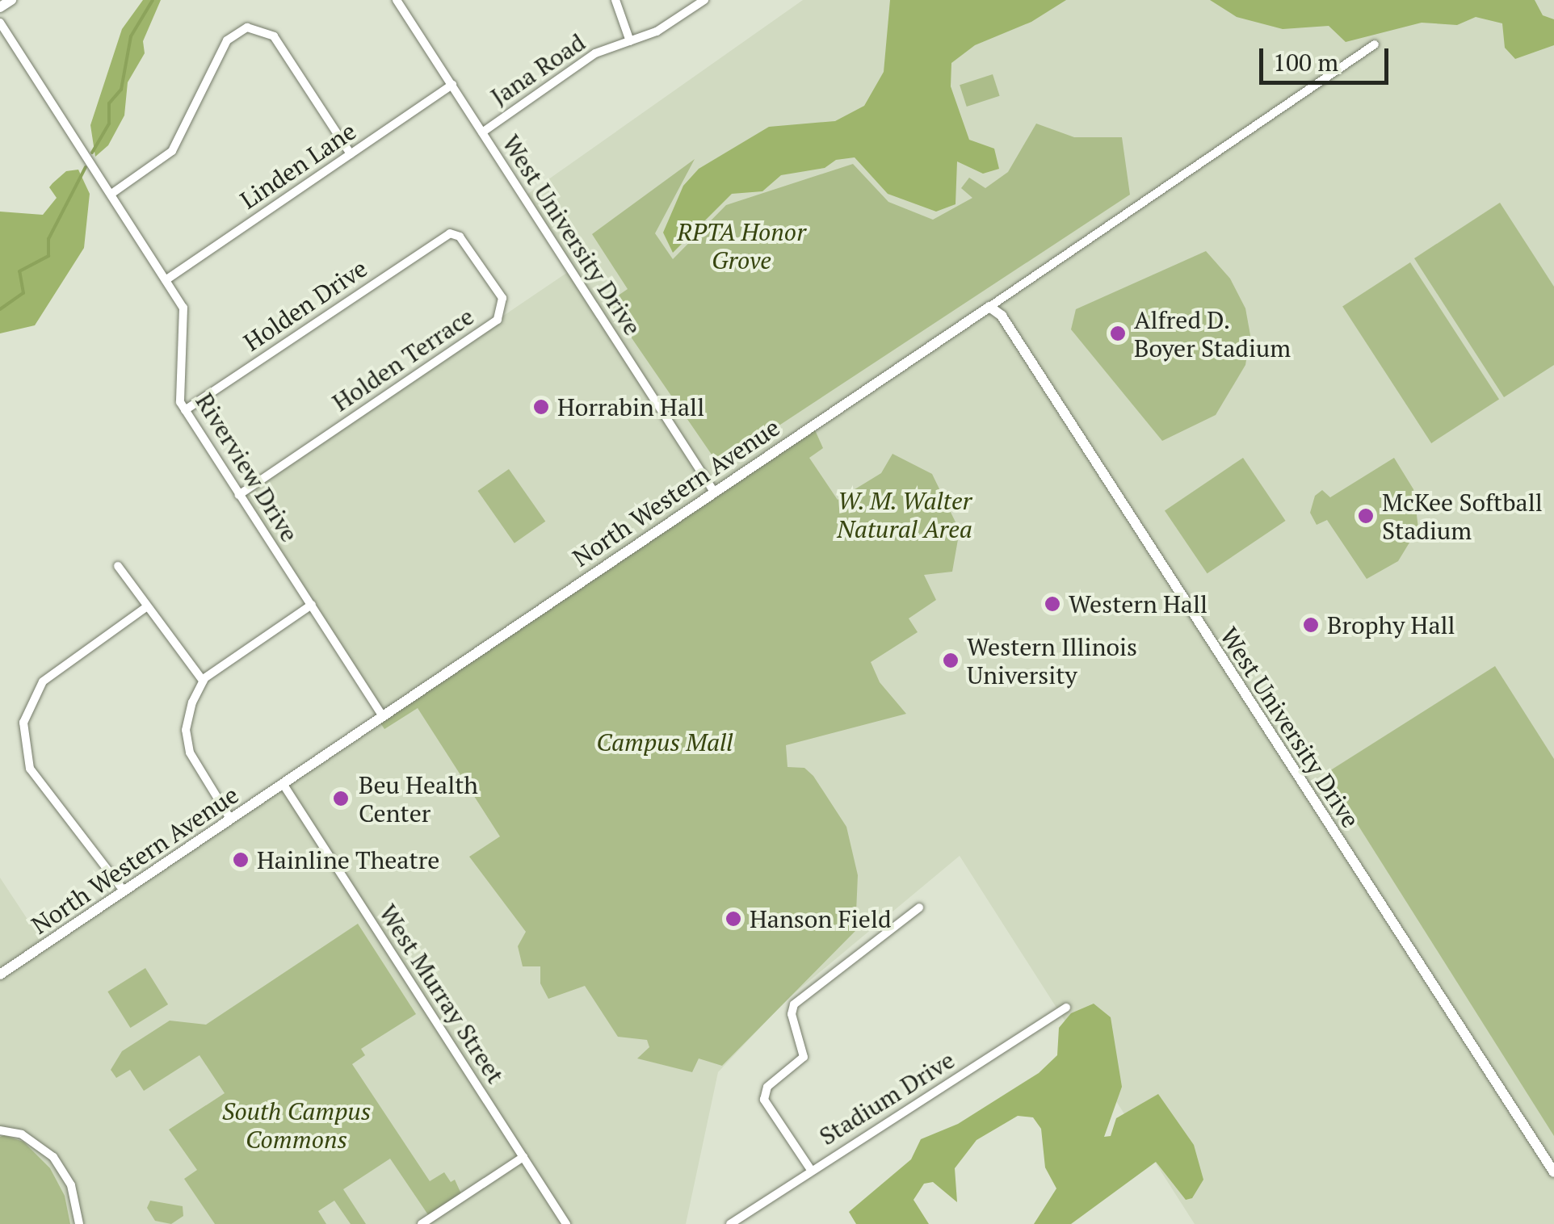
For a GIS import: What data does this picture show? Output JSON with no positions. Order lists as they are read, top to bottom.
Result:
{
  "streets": {
    "street": [
      "Jana Road",
      "Linden Lane",
      "West University Drive",
      "Holden Drive",
      "Holden Terrace",
      "Riverview Drive",
      "North Western Avenue",
      "West Murray Street",
      "Stadium Drive"
    ]
  },
  "crossings": [
    ["Jana Road", "West University Drive"],
    ["Linden Lane", "West University Drive"],
    ["Linden Lane", "Riverview Drive"],
    ["West University Drive", "North Western Avenue"],
    ["Holden Drive", "Holden Terrace"],
    ["Holden Drive", "Riverview Drive"],
    ["Holden Terrace", "Riverview Drive"],
    ["Riverview Drive", "North Western Avenue"],
    ["North Western Avenue", "West Murray Street"]
  ],
  "parks": [
    "RPTA Honor Grove",
    "W. M. Walter Natural Area",
    "Campus Mall",
    "South Campus Commons"
  ],
  "places": [
    "Alfred D. Boyer Stadium",
    "Horrabin Hall",
    "McKee Softball Stadium",
    "Western Hall",
    "Brophy Hall",
    "Western Illinois University",
    "Beu Health Center",
    "Hainline Theatre",
    "Hanson Field"
  ],
  "scale_bar": "100 m"
}
